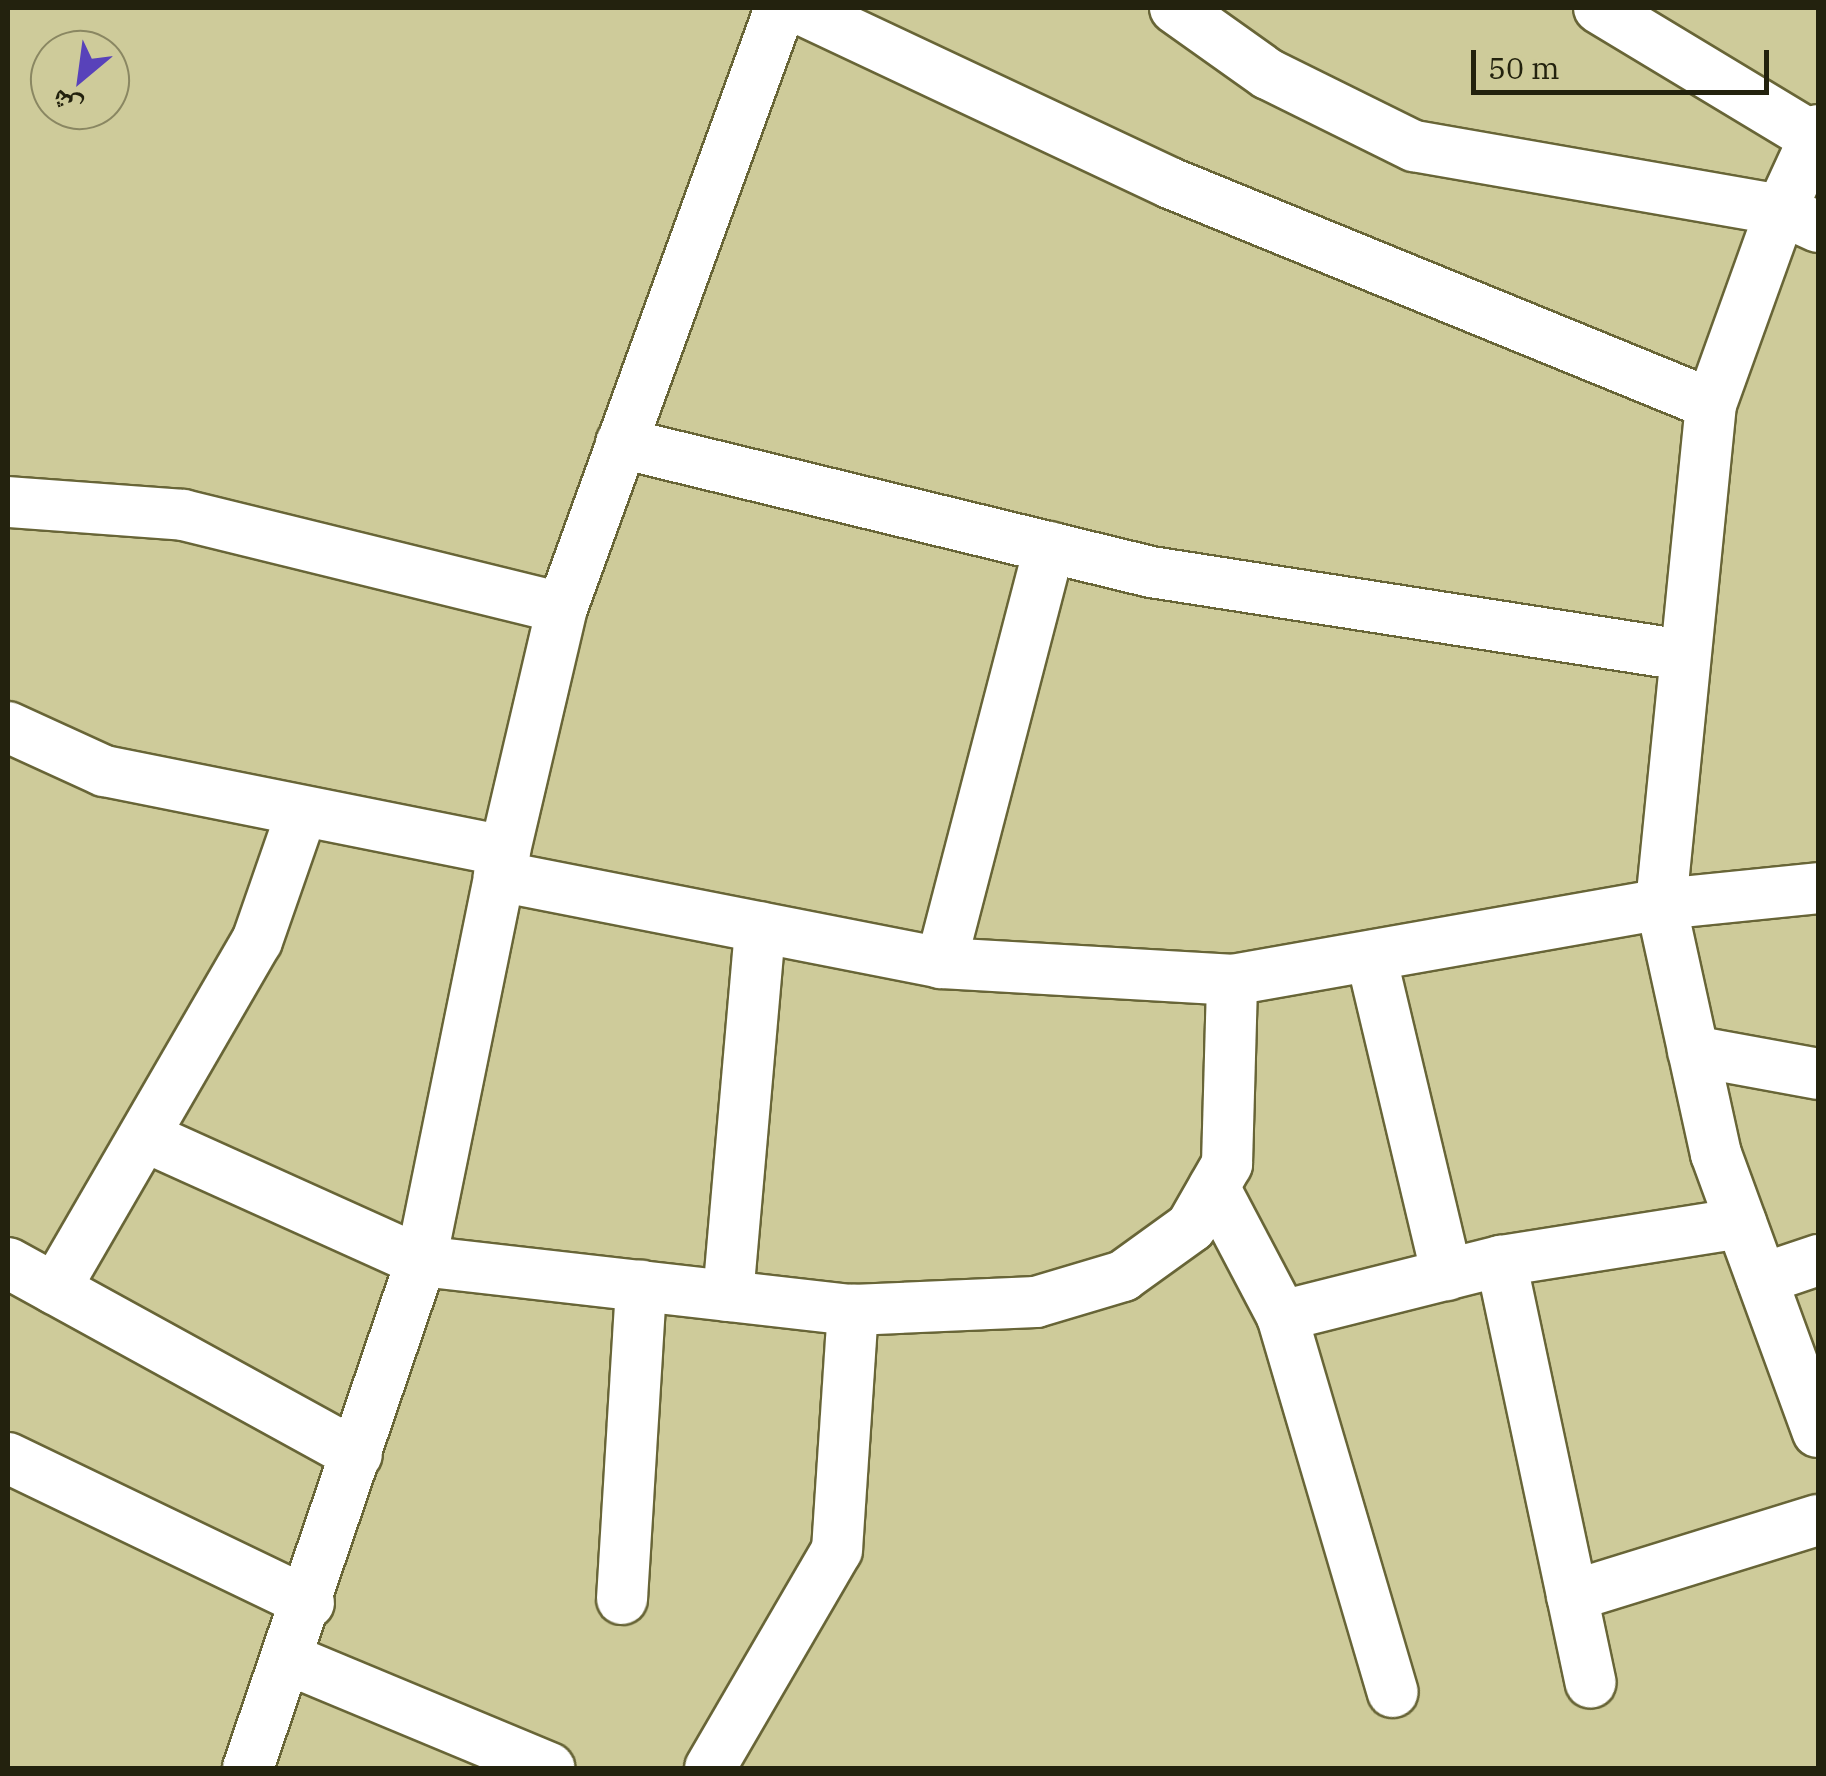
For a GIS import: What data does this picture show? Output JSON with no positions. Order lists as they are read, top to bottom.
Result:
{
  "scale_bar": "50 m",
  "north": "bottom left"
}
